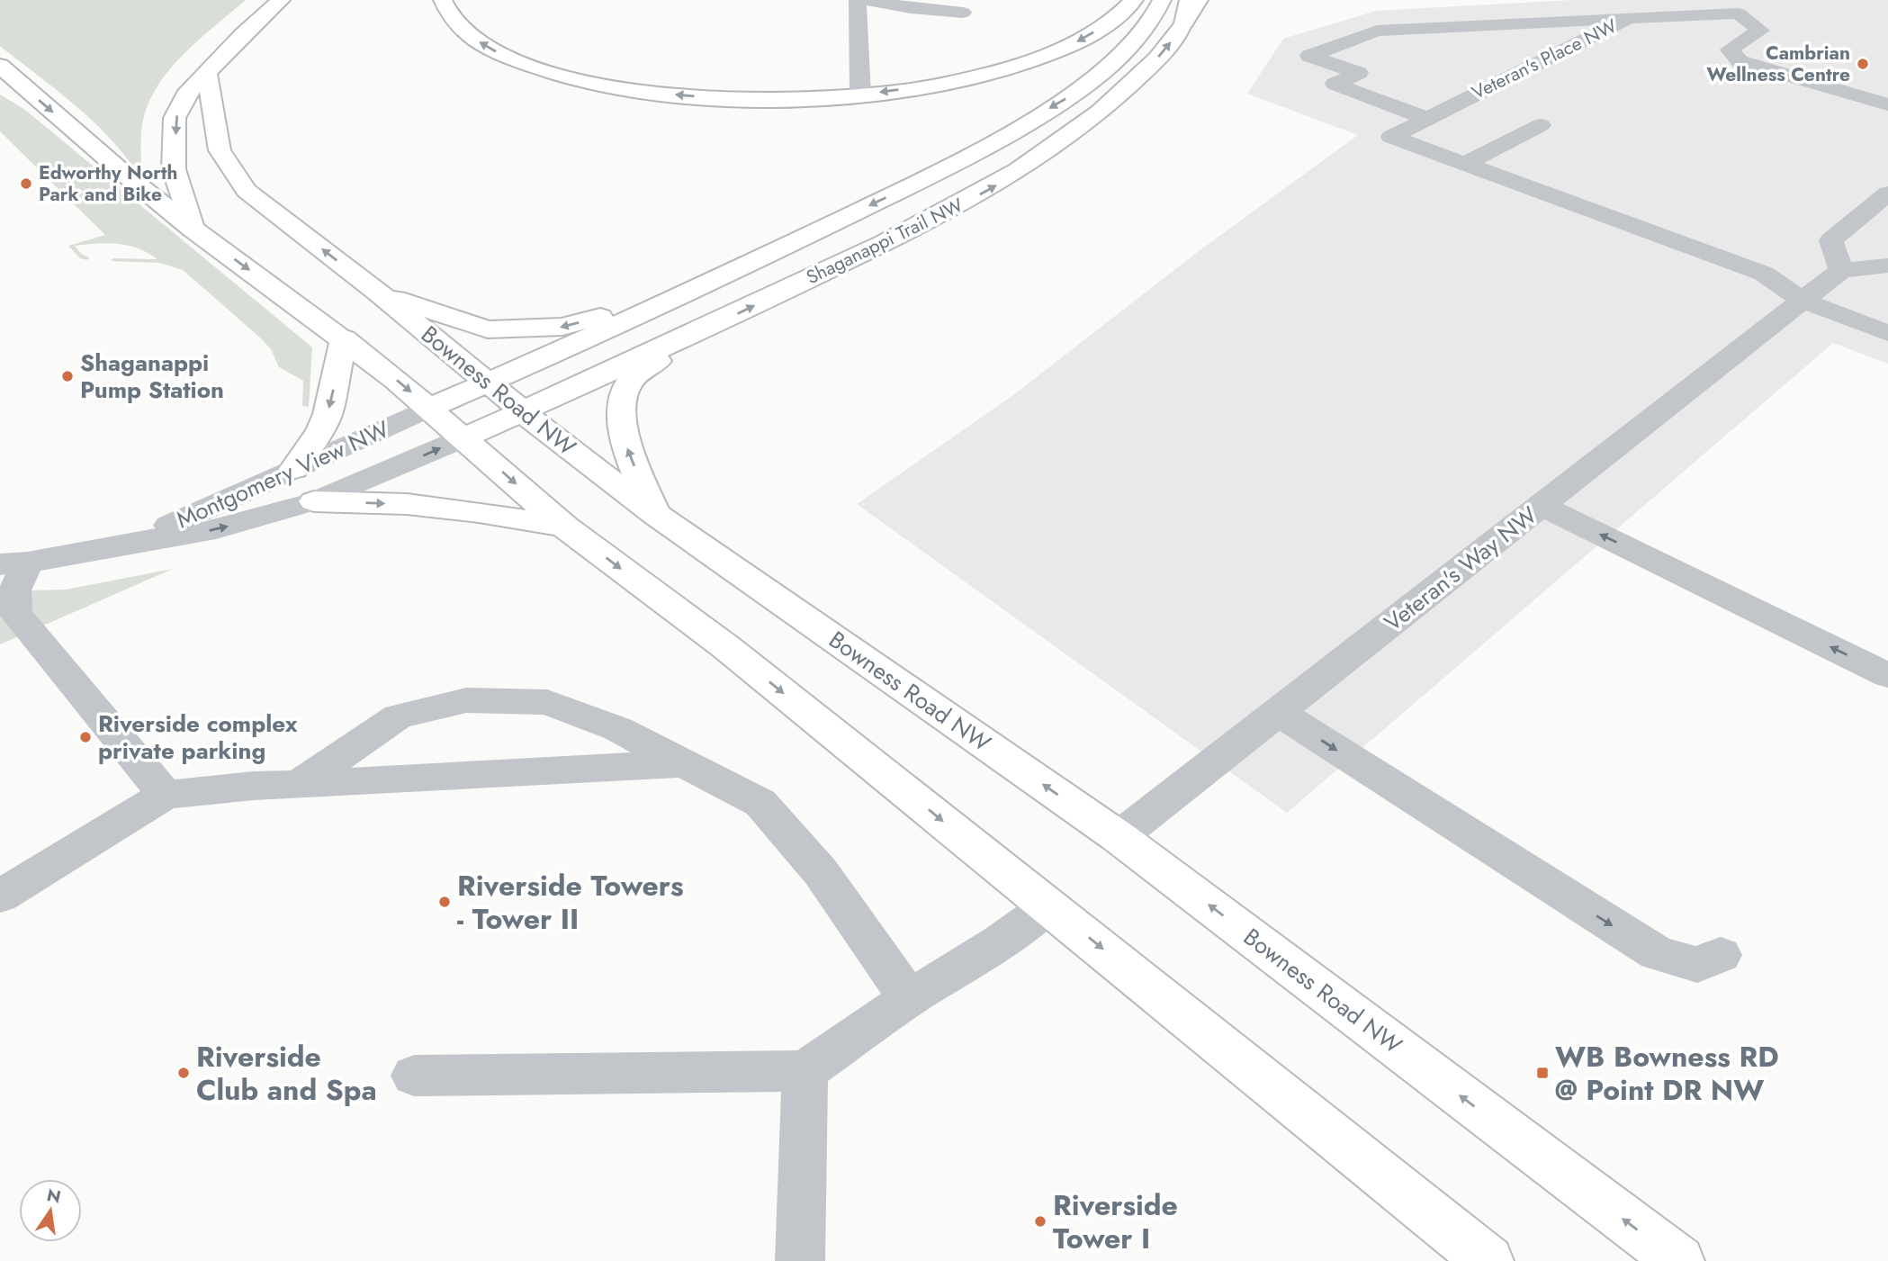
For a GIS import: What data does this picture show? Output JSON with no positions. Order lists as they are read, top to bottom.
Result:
{
  "streets": {
    "main road": ["Shaganappi Trail NW", "Bowness Road NW"],
    "street": ["Veteran's Place NW", "Montgomery View NW", "Veteran's Way NW"]
  },
  "crossings": [
    ["Shaganappi Trail NW", "Bowness Road NW"],
    ["Shaganappi Trail NW", "Montgomery View NW"],
    ["Bowness Road NW", "Veteran's Way NW"]
  ],
  "places": {
    "other": [
      "Cambrian Wellness Centre",
      "Edworthy North Park and Bike",
      "Shaganappi Pump Station",
      "Riverside complex private parking",
      "Riverside Towers - Tower II",
      "Riverside Club and Spa",
      "Riverside Tower I"
    ],
    "transit": ["WB Bowness RD @ Point DR NW"]
  },
  "north": "top"
}
